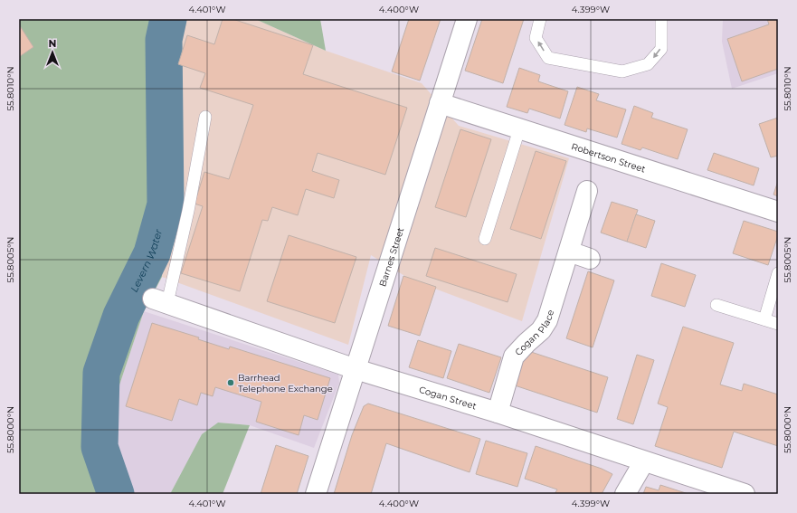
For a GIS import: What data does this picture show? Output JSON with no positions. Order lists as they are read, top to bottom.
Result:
{
  "streets": {
    "street": [
      "Robertson Street",
      "Barnes Street",
      "Cogan Place",
      "Cogan Street"
    ]
  },
  "crossings": [
    ["Robertson Street", "Barnes Street"],
    ["Barnes Street", "Cogan Street"],
    ["Cogan Place", "Cogan Street"]
  ],
  "water": ["Levern Water"],
  "places": ["Barrhead Telephone Exchange"],
  "north": "top",
  "coordinates": [
    "4.401°W",
    "4.400°W",
    "4.399°W",
    "55.8010°N",
    "55.8005°N",
    "55.8000°N"
  ]
}
